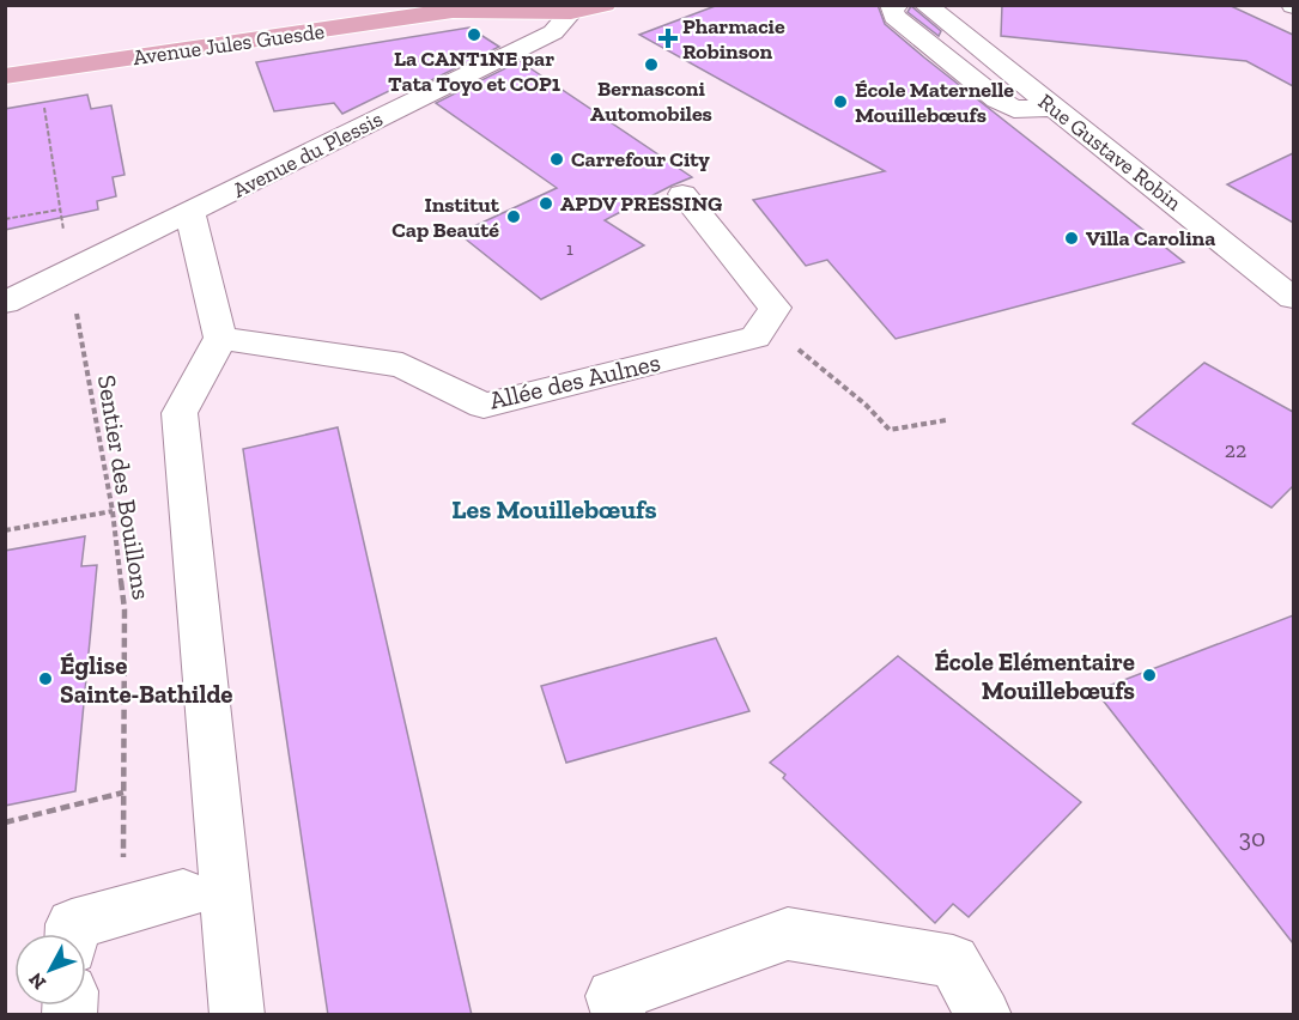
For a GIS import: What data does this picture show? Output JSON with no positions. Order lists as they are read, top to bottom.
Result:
{
  "streets": {
    "main road": ["Avenue Jules Guesde"],
    "street": ["Rue Gustave Robin", "Avenue du Plessis", "Allée des Aulnes"],
    "path": ["Sentier des Bouillons"]
  },
  "crossings": [
    ["Avenue Jules Guesde", "Avenue du Plessis"],
    ["Avenue Jules Guesde", "Sentier des Bouillons"],
    ["Avenue du Plessis", "Sentier des Bouillons"]
  ],
  "districts": ["Les Mouillebœufs"],
  "places": {
    "other": [
      "La CANT1NE par Tata Toyo et COP1",
      "Bernasconi Automobiles",
      "École Maternelle Mouillebœufs",
      "Carrefour City",
      "APDV PRESSING",
      "Institut Cap Beauté",
      "Villa Carolina",
      "École Elémentaire Mouillebœufs",
      "Église Sainte-Bathilde"
    ],
    "health": ["Pharmacie Robinson"]
  },
  "house_numbers": ["1", "22", "30"],
  "north": "bottom left"
}
